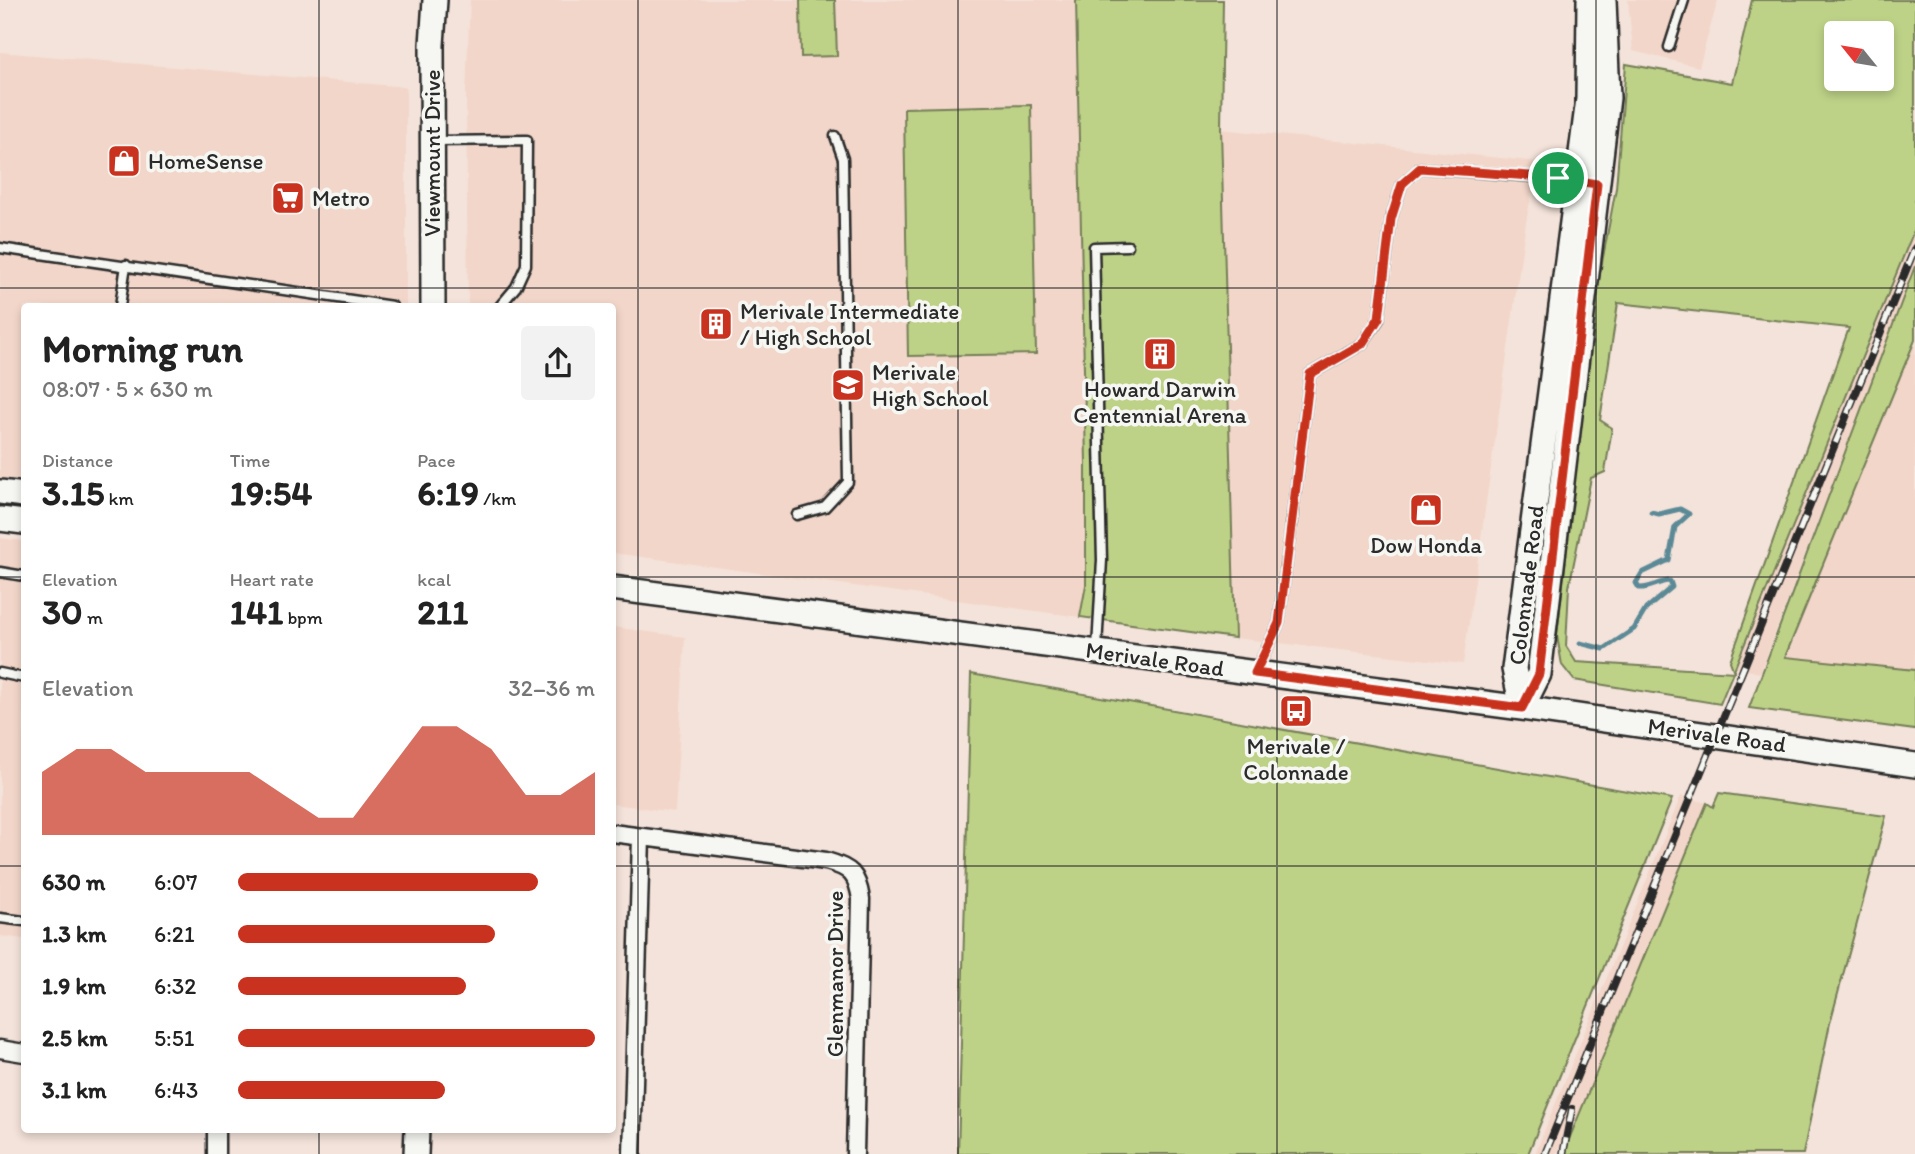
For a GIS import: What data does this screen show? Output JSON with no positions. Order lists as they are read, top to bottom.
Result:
{
  "streets": {
    "main road": ["Viewmount Drive", "Colonnade Road", "Merivale Road"],
    "street": ["Glenmanor Drive"]
  },
  "crossings": [
    ["Colonnade Road", "Merivale Road"]
  ],
  "places": {
    "shop": ["HomeSense", "Dow Honda"],
    "supermarket": ["Metro"],
    "building": ["Merivale Intermediate / High School", "Howard Darwin Centennial Arena"],
    "school or university": ["Merivale High School"],
    "bus stop": ["Merivale / Colonnade"]
  },
  "north": "top left",
  "page": {
    "heading": ["Morning run", "08:07 · 5 × 630 m"],
    "stats": [
      ["Distance", "3.15 km"],
      ["Time", "19:54"],
      ["Pace", "6:19 /km"],
      ["Elevation", "30 m"],
      ["Heart rate", "141 bpm"],
      ["kcal", "211"]
    ],
    "chart": ["Elevation", "32–36 m"],
    "list": [
      {
        "name": "630 m",
        "note": "6:07"
      },
      {
        "name": "1.3 km",
        "note": "6:21"
      },
      {
        "name": "1.9 km",
        "note": "6:32"
      },
      {
        "name": "2.5 km",
        "note": "5:51"
      },
      {
        "name": "3.1 km",
        "note": "6:43"
      }
    ]
  }
}
